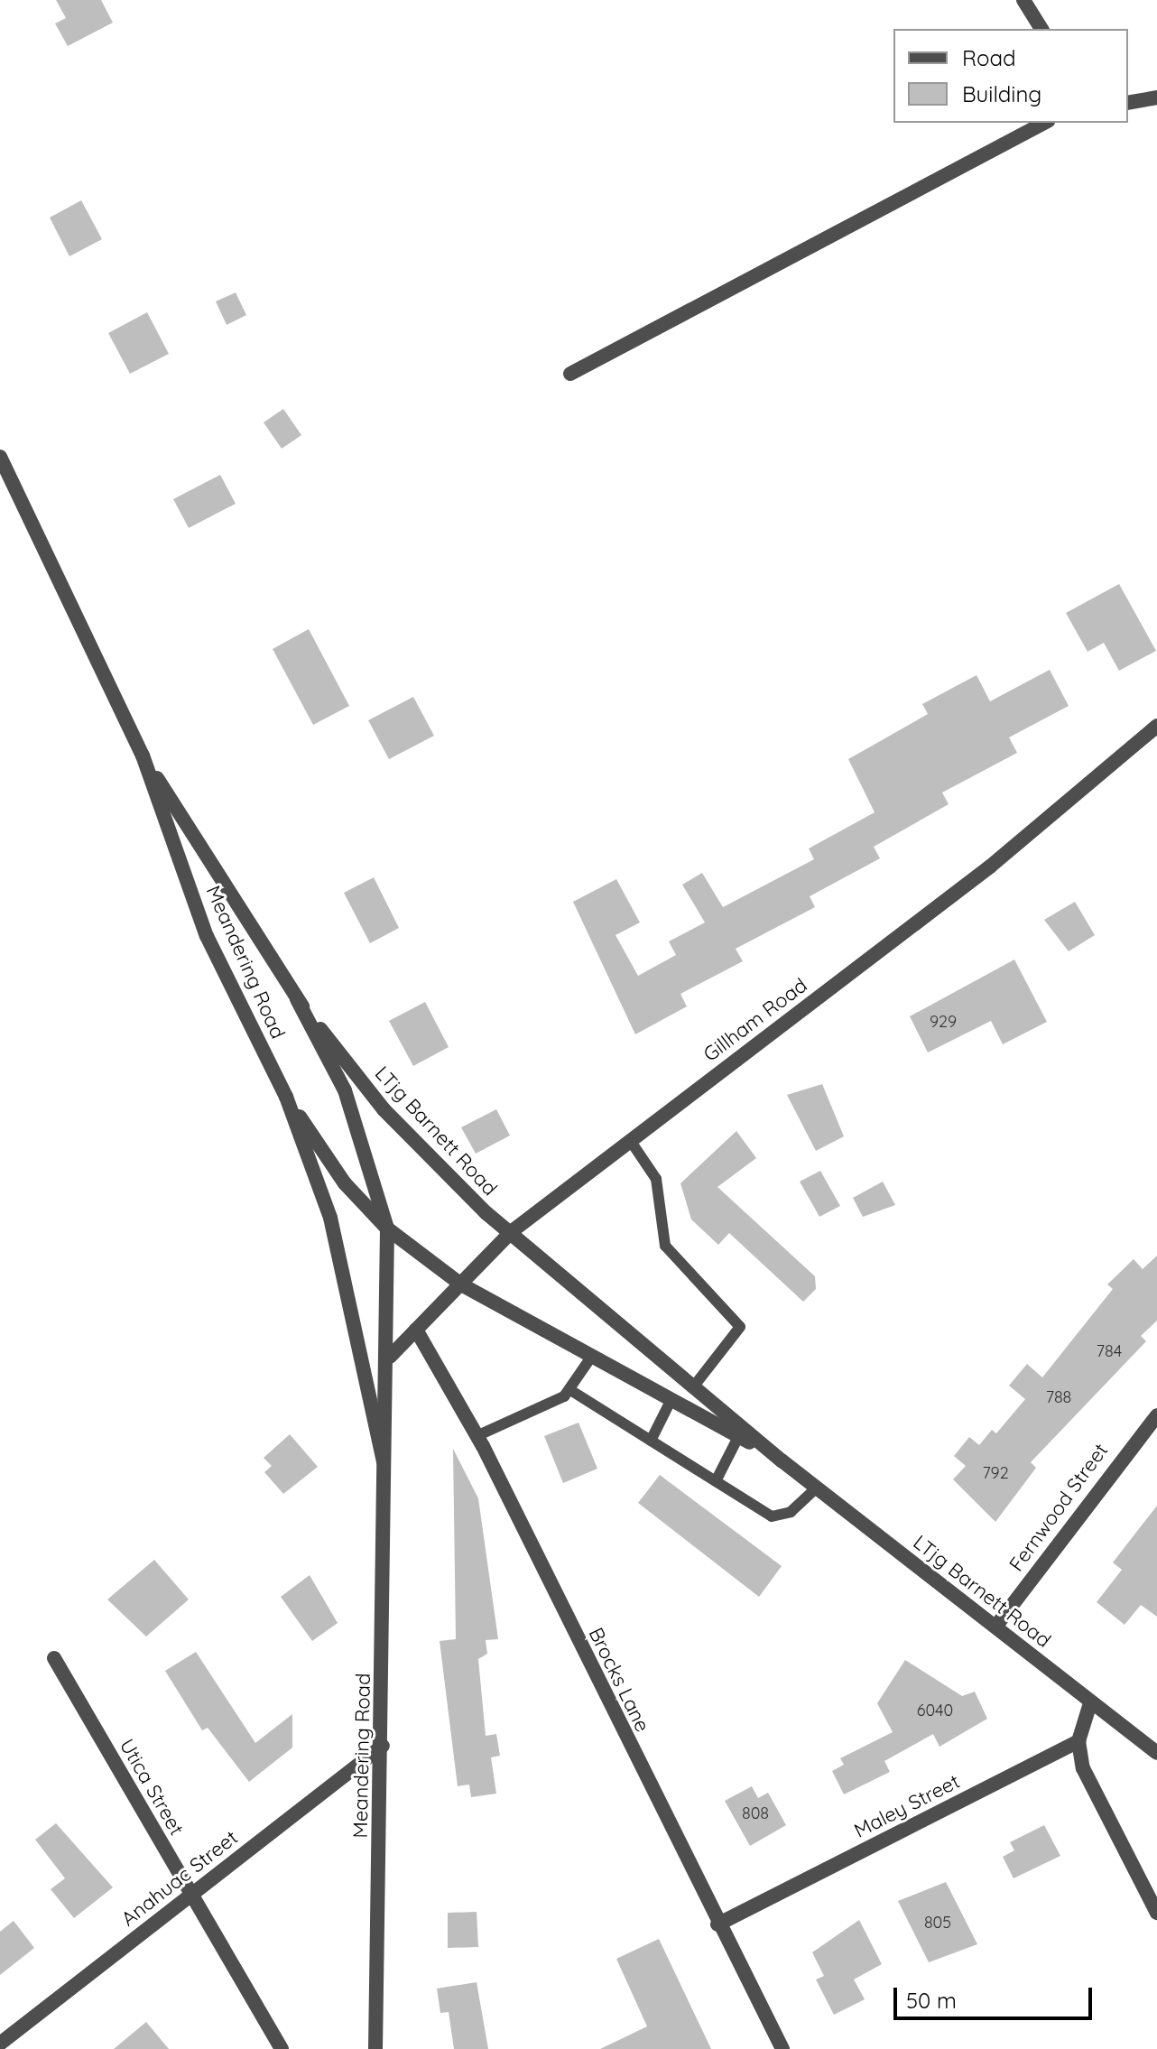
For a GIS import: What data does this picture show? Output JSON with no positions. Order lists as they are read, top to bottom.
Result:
{
  "streets": {
    "street": [
      "Meandering Road",
      "Gillham Road",
      "LTjg Barnett Road",
      "Fernwood Street",
      "Brocks Lane",
      "Utica Street",
      "Maley Street",
      "Anahuac Street"
    ]
  },
  "crossings": [
    ["Meandering Road", "Gillham Road"],
    ["Meandering Road", "LTjg Barnett Road"],
    ["Meandering Road", "Anahuac Street"],
    ["Gillham Road", "LTjg Barnett Road"],
    ["Gillham Road", "Brocks Lane"],
    ["LTjg Barnett Road", "Fernwood Street"],
    ["Brocks Lane", "Maley Street"],
    ["Utica Street", "Anahuac Street"]
  ],
  "house_numbers": [
    "929",
    "784",
    "788",
    "792",
    "6040",
    "808",
    "805"
  ],
  "legend": ["Road", "Building"],
  "scale_bar": "50 m"
}
